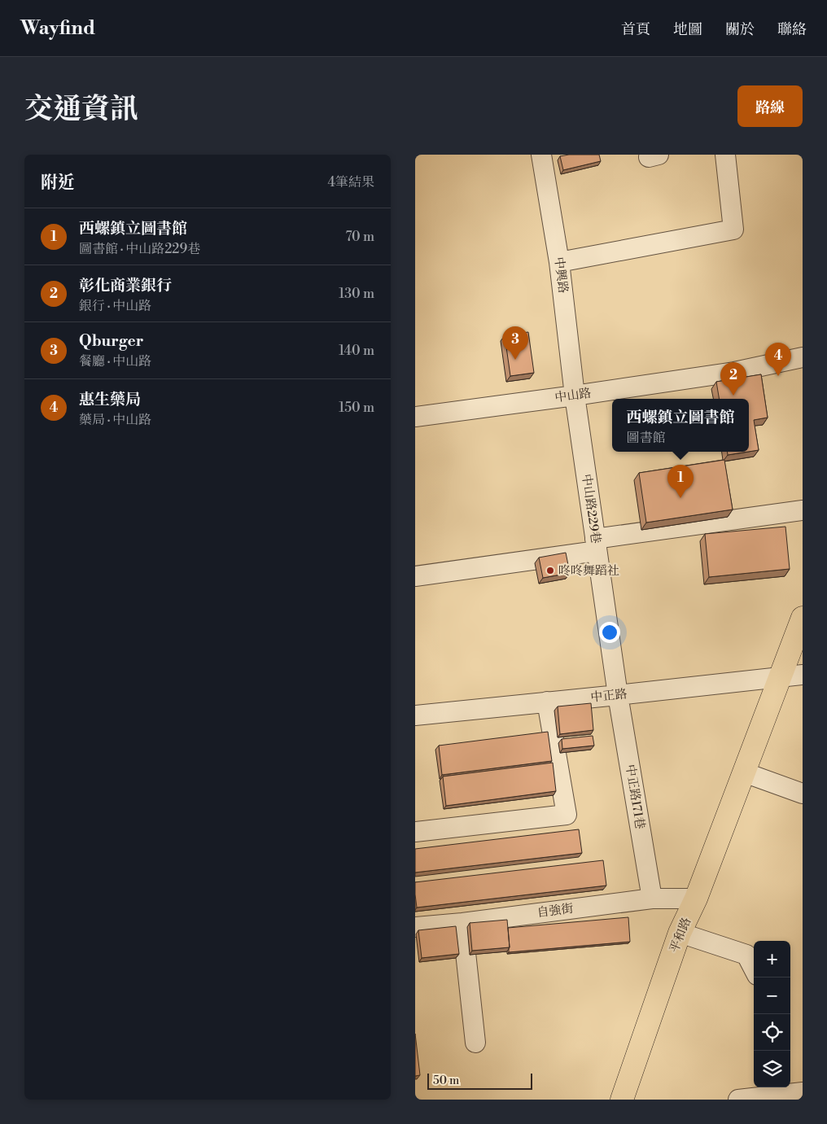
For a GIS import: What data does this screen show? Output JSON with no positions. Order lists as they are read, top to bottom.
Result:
{
  "streets": {
    "main road": ["平和路"],
    "street": [
      "中興路",
      "中山路",
      "中山路229巷",
      "中正路",
      "中正路171巷",
      "自強街"
    ]
  },
  "crossings": [
    ["中興路", "中山路"],
    ["中興路", "中山路229巷"],
    ["中山路", "中山路229巷"],
    ["中山路229巷", "中正路"],
    ["中山路229巷", "中正路171巷"],
    ["中正路", "中正路171巷"],
    ["中正路", "平和路"],
    ["中正路171巷", "自強街"],
    ["自強街", "平和路"]
  ],
  "places": ["咚咚舞蹈社"],
  "scale_bar": "50 m",
  "page": {
    "header": "Wayfind",
    "nav": [
      "首頁",
      "地圖",
      "關於",
      "聯絡"
    ],
    "title": "交通資訊",
    "buttons": "路線",
    "heading": ["附近", "4筆結果"],
    "list": [
      {
        "mark": "1",
        "name": "西螺鎮立圖書館",
        "note": "圖書館 · 中山路229巷",
        "value": "70 m"
      },
      {
        "mark": "2",
        "name": "彰化商業銀行",
        "note": "銀行 · 中山路",
        "value": "130 m"
      },
      {
        "mark": "3",
        "name": "Qburger",
        "note": "餐廳 · 中山路",
        "value": "140 m"
      },
      {
        "mark": "4",
        "name": "惠生藥局",
        "note": "藥局 · 中山路",
        "value": "150 m"
      }
    ],
    "pins": [
      "3",
      "4",
      "2",
      "1"
    ],
    "popup": ["西螺鎮立圖書館", "圖書館"],
    "map_buttons": ["+", "−"],
    "scale": "50 m"
  }
}
